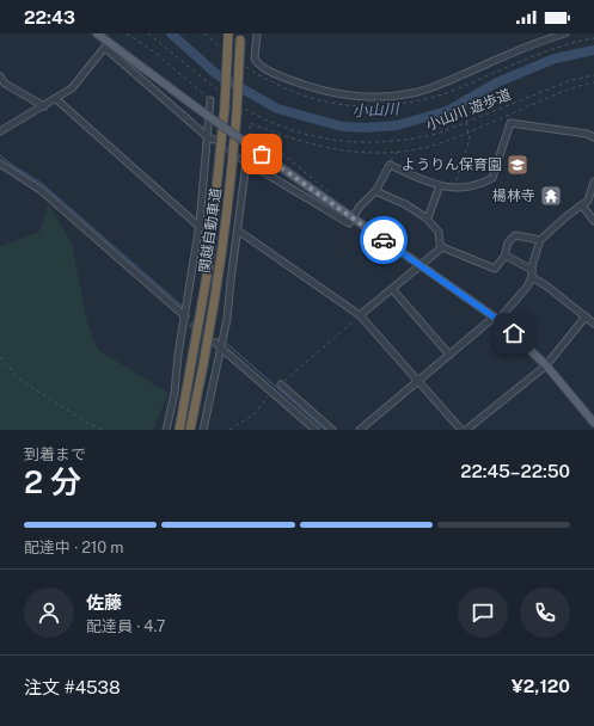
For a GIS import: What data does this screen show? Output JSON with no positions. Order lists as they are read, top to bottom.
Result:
{
  "streets": {
    "highway": ["関越自動車道"],
    "path": ["小山川 遊歩道"]
  },
  "crossings": [
    ["小山川 遊歩道", "関越自動車道"]
  ],
  "water": ["小山川"],
  "places": {
    "school or university": ["ようりん保育園"],
    "temple": ["楊林寺"]
  },
  "page": {
    "status": "22:43",
    "heading": ["2 分", "到着まで", "22:45–22:50"],
    "panel": [
      "佐藤",
      "配達員 · 4.7",
      "注文 #4538",
      "¥2,120"
    ],
    "bar": "配達中 · 210 m"
  }
}
